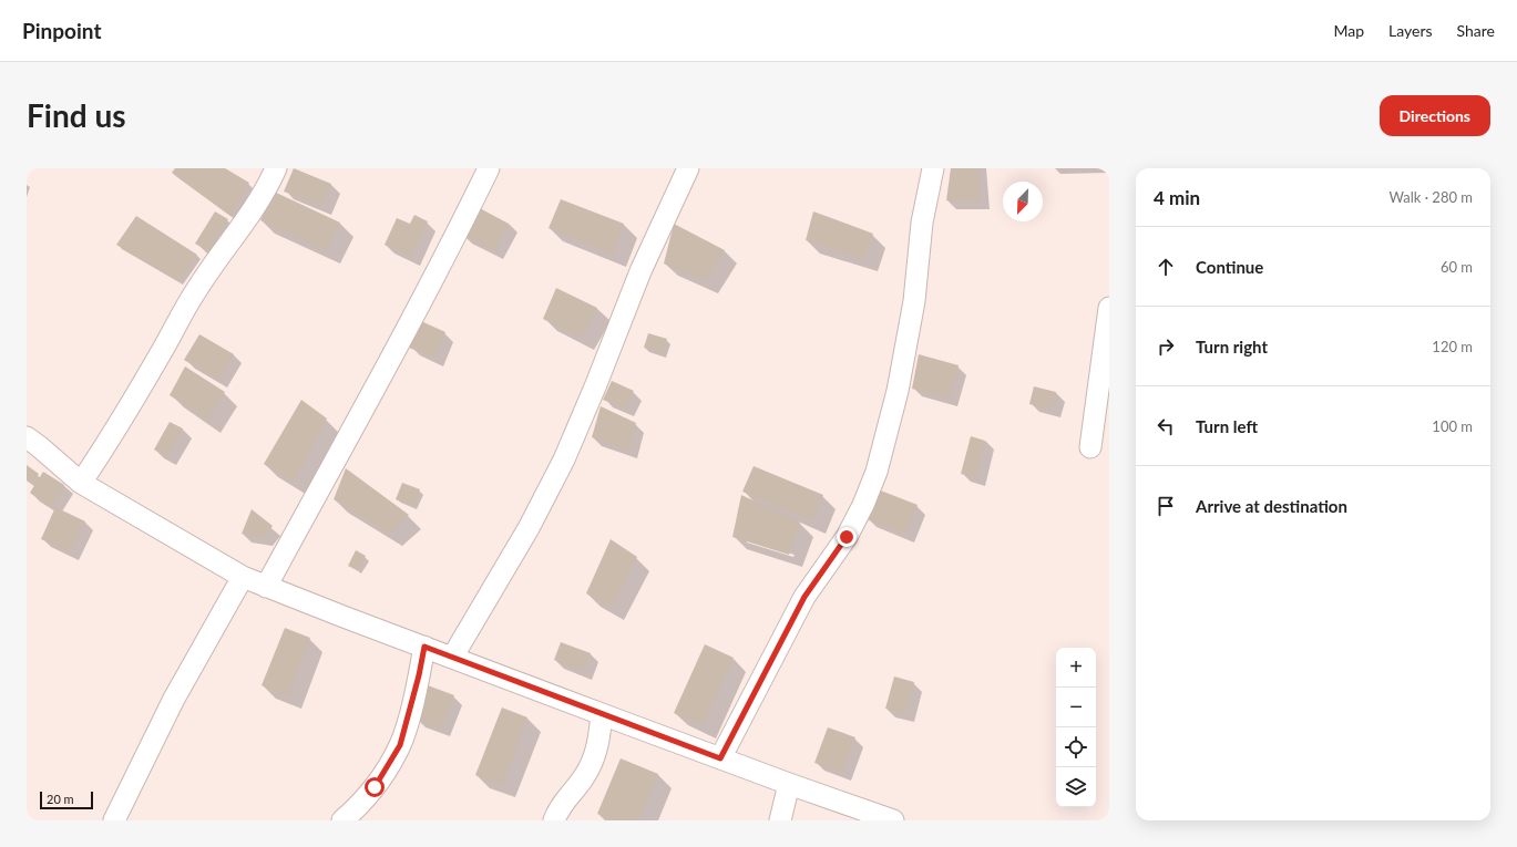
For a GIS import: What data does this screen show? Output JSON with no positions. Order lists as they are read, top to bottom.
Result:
{
  "scale_bar": "20 m",
  "north": "bottom left",
  "page": {
    "header": "Pinpoint",
    "nav": ["Map", "Layers", "Share"],
    "buttons": "Directions",
    "title": "Find us",
    "heading": ["4 min", "Walk · 280 m"],
    "list": [
      ["Continue", "60 m"],
      ["Turn right", "120 m"],
      ["Turn left", "100 m"],
      "Arrive at destination"
    ],
    "map_buttons": ["+", "−"],
    "scale": "20 m"
  }
}
